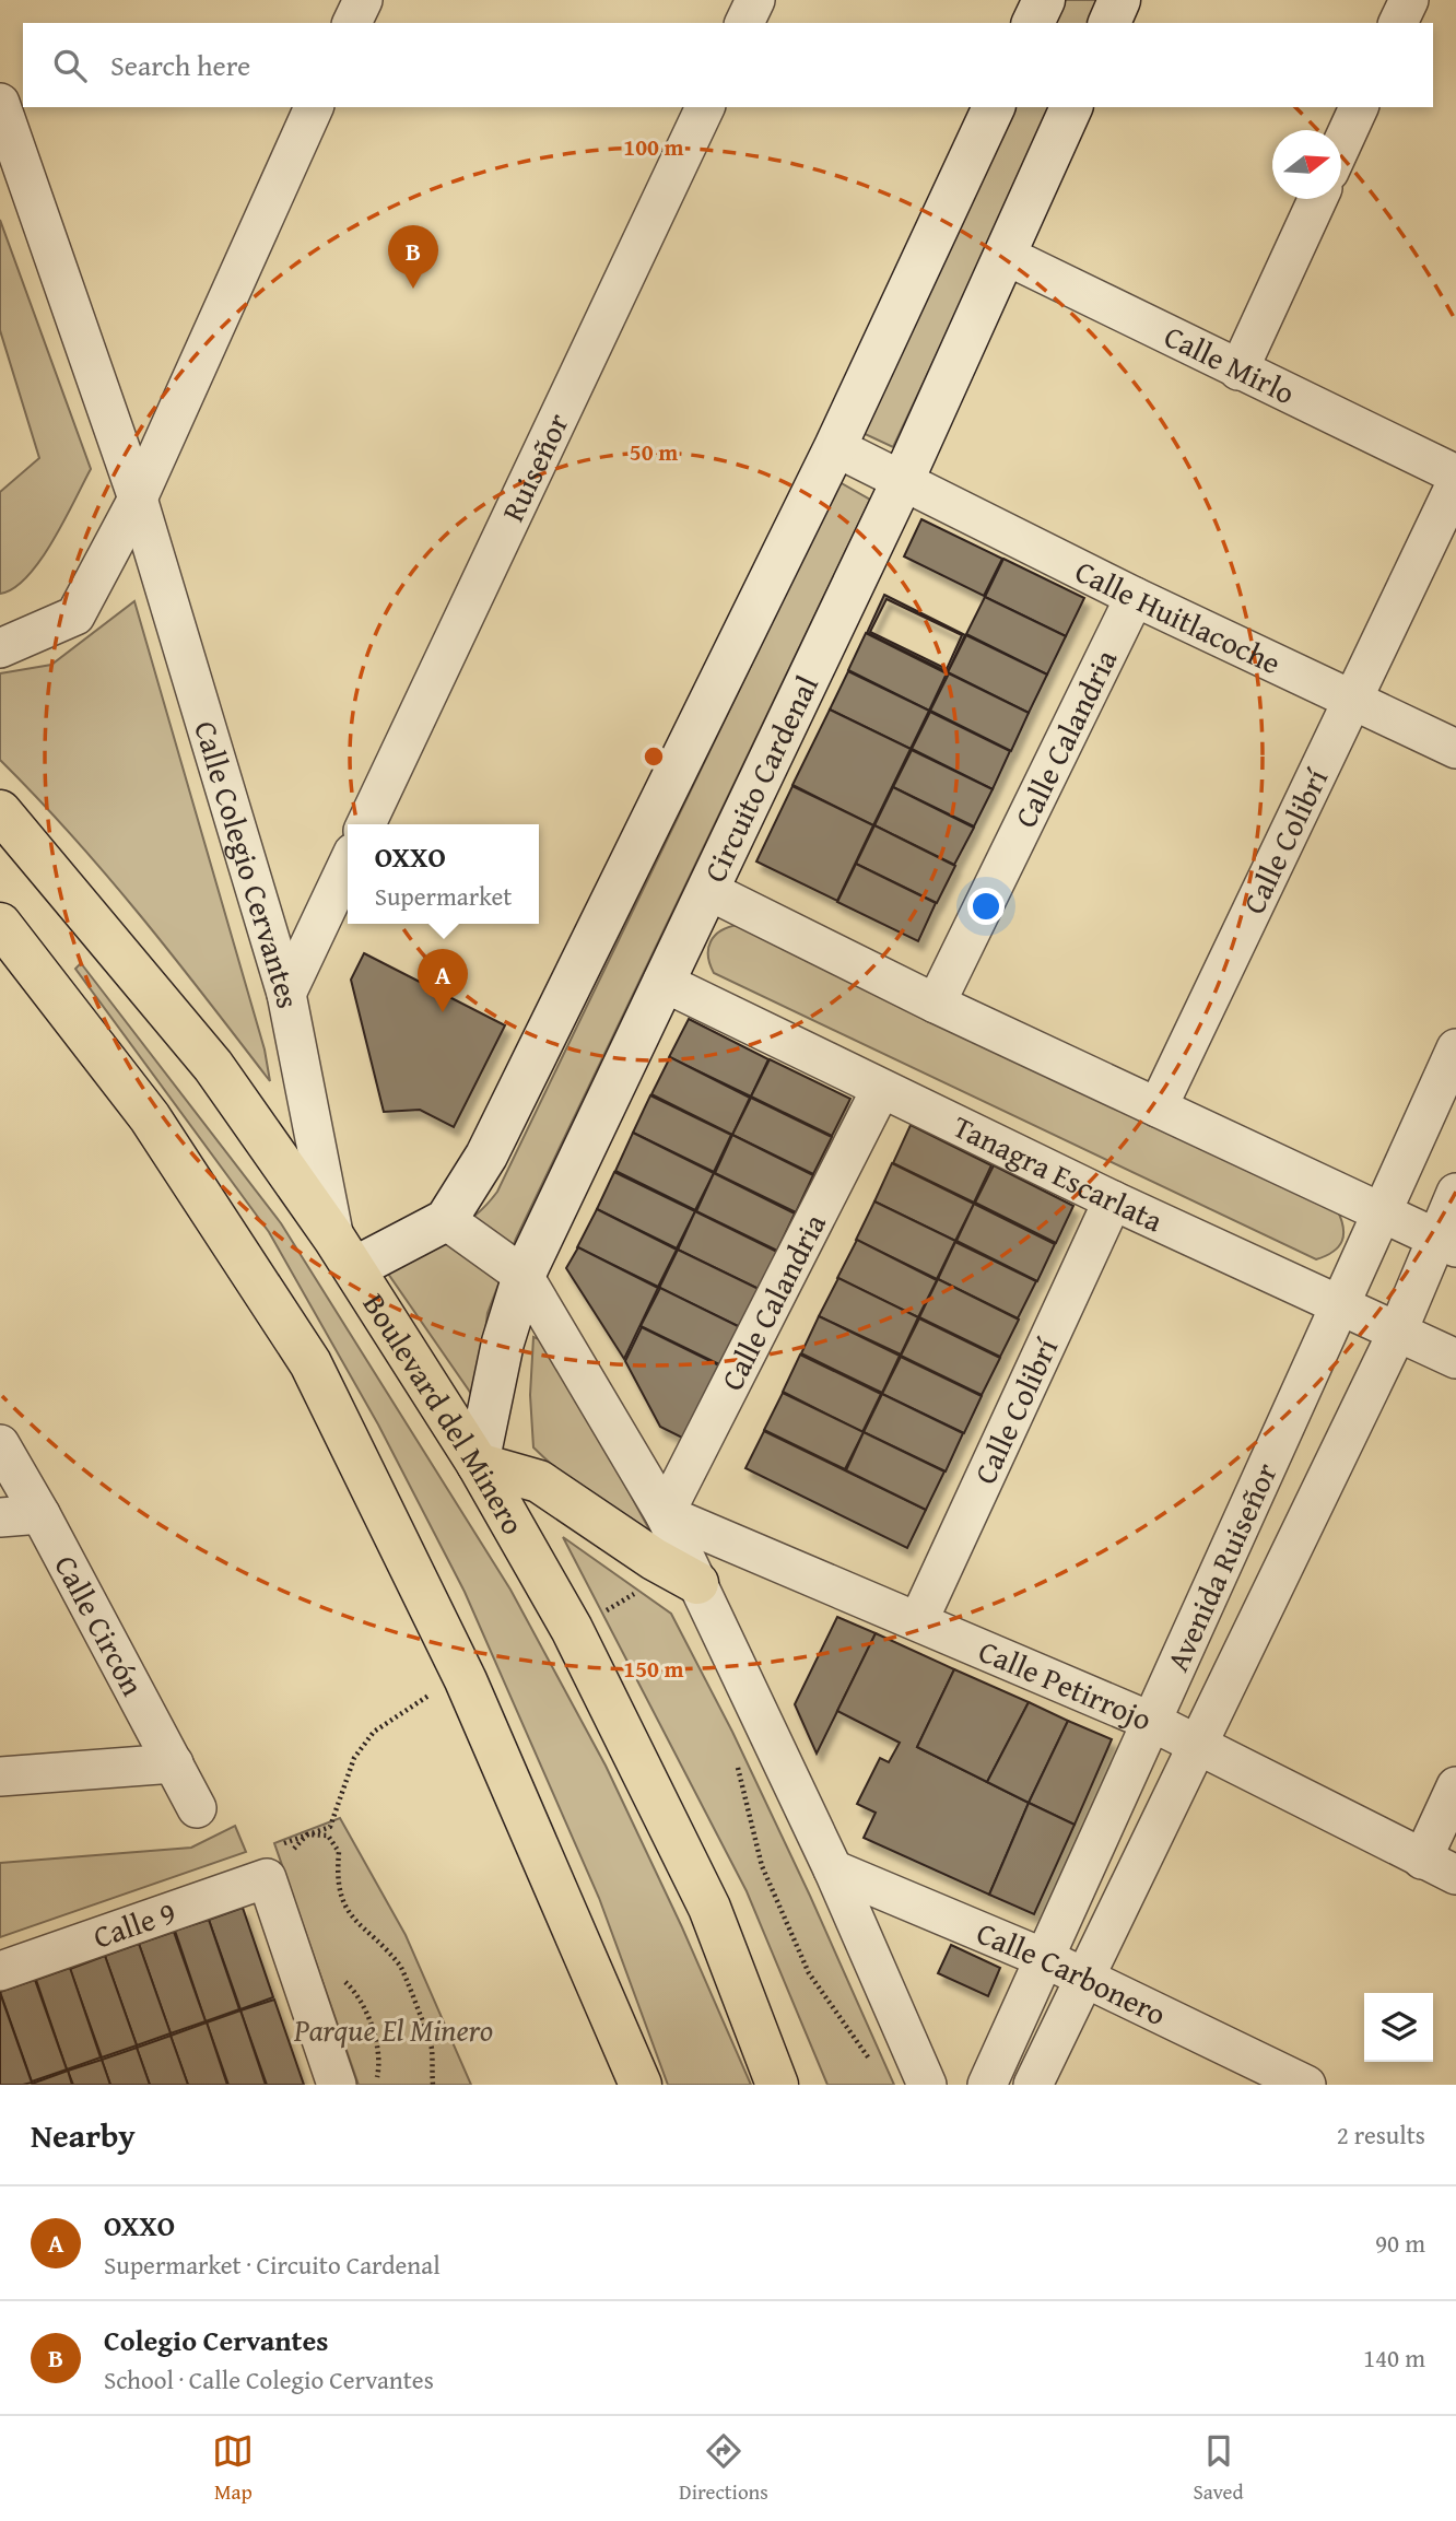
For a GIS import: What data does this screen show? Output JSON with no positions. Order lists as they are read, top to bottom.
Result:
{
  "streets": {
    "main road": ["Boulevard del Minero"],
    "street": [
      "Calle Mirlo",
      "Ruiseñor",
      "Calle Huitlacoche",
      "Calle Calandria",
      "Circuito Cardenal",
      "Calle Colibrí",
      "Calle Colegio Cervantes",
      "Tanagra Escarlata",
      "Avenida Ruiseñor",
      "Calle Circón",
      "Calle Petirrojo",
      "Calle 9",
      "Calle Carbonero"
    ]
  },
  "crossings": [
    ["Calle Mirlo", "Circuito Cardenal"],
    ["Calle Huitlacoche", "Calle Calandria"],
    ["Calle Huitlacoche", "Circuito Cardenal"],
    ["Calle Huitlacoche", "Calle Colibrí"],
    ["Calle Calandria", "Tanagra Escarlata"],
    ["Calle Calandria", "Calle Petirrojo"],
    ["Circuito Cardenal", "Tanagra Escarlata"],
    ["Circuito Cardenal", "Boulevard del Minero"],
    ["Calle Colibrí", "Tanagra Escarlata"],
    ["Calle Colibrí", "Calle Petirrojo"],
    ["Calle Colegio Cervantes", "Boulevard del Minero"],
    ["Tanagra Escarlata", "Avenida Ruiseñor"],
    ["Avenida Ruiseñor", "Calle Petirrojo"],
    ["Avenida Ruiseñor", "Calle Carbonero"]
  ],
  "parks": ["Parque El Minero"],
  "north": "right",
  "page": {
    "search": "Search here",
    "pins": ["B", "A"],
    "popup": ["OXXO", "Supermarket"],
    "heading": ["Nearby", "2 results"],
    "list": [
      {
        "mark": "A",
        "name": "OXXO",
        "note": "Supermarket · Circuito Cardenal",
        "value": "90 m"
      },
      {
        "mark": "B",
        "name": "Colegio Cervantes",
        "note": "School · Calle Colegio Cervantes",
        "value": "140 m"
      }
    ],
    "nav": ["Map", "Directions", "Saved"]
  },
  "rings": ["100 m", "50 m", "150 m"]
}
